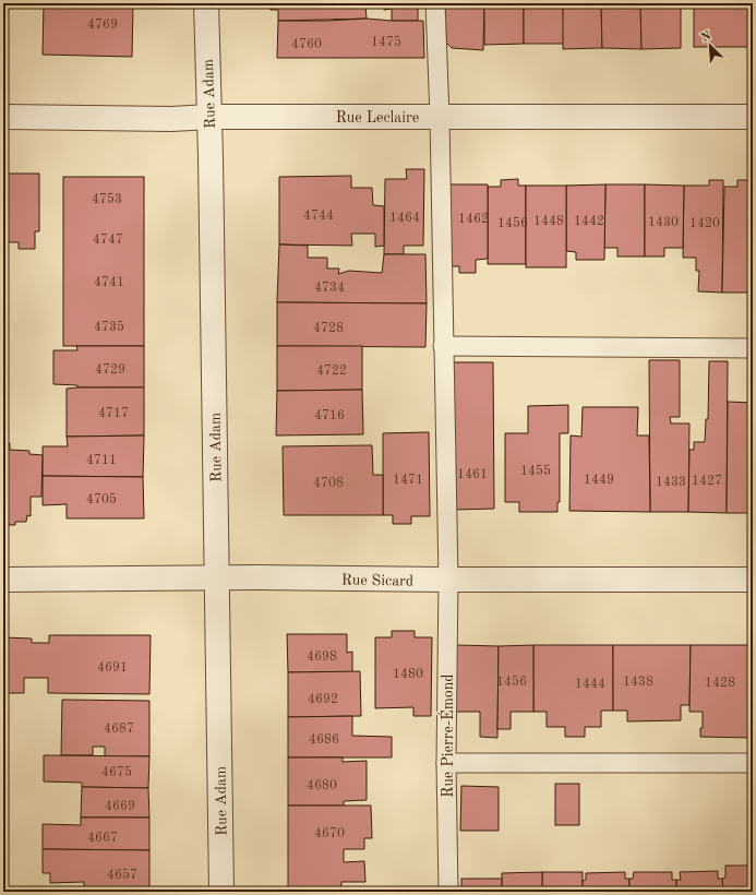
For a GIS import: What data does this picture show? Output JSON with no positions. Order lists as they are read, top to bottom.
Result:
{
  "streets": {
    "street": ["Rue Adam", "Rue Leclaire", "Rue Sicard"],
    "lane": ["Rue Pierre-Émond"]
  },
  "crossings": [
    ["Rue Adam", "Rue Leclaire"],
    ["Rue Adam", "Rue Sicard"],
    ["Rue Leclaire", "Rue Pierre-Émond"],
    ["Rue Sicard", "Rue Pierre-Émond"]
  ],
  "house_numbers": [
    "4769",
    "1475",
    "4760",
    "4753",
    "4744",
    "1464",
    "1462",
    "1448",
    "1442",
    "1430",
    "1456",
    "1420",
    "4747",
    "4741",
    "4734",
    "4735",
    "4728",
    "4729",
    "4722",
    "4717",
    "4716",
    "4711",
    "1455",
    "1461",
    "1471",
    "1449",
    "1427",
    "1433",
    "4708",
    "4705",
    "4698",
    "4691",
    "1480",
    "1456",
    "1438",
    "1428",
    "1444",
    "4692",
    "4687",
    "4686",
    "4675",
    "4680",
    "4669",
    "4670",
    "4667",
    "4657"
  ],
  "north": "top left"
}
